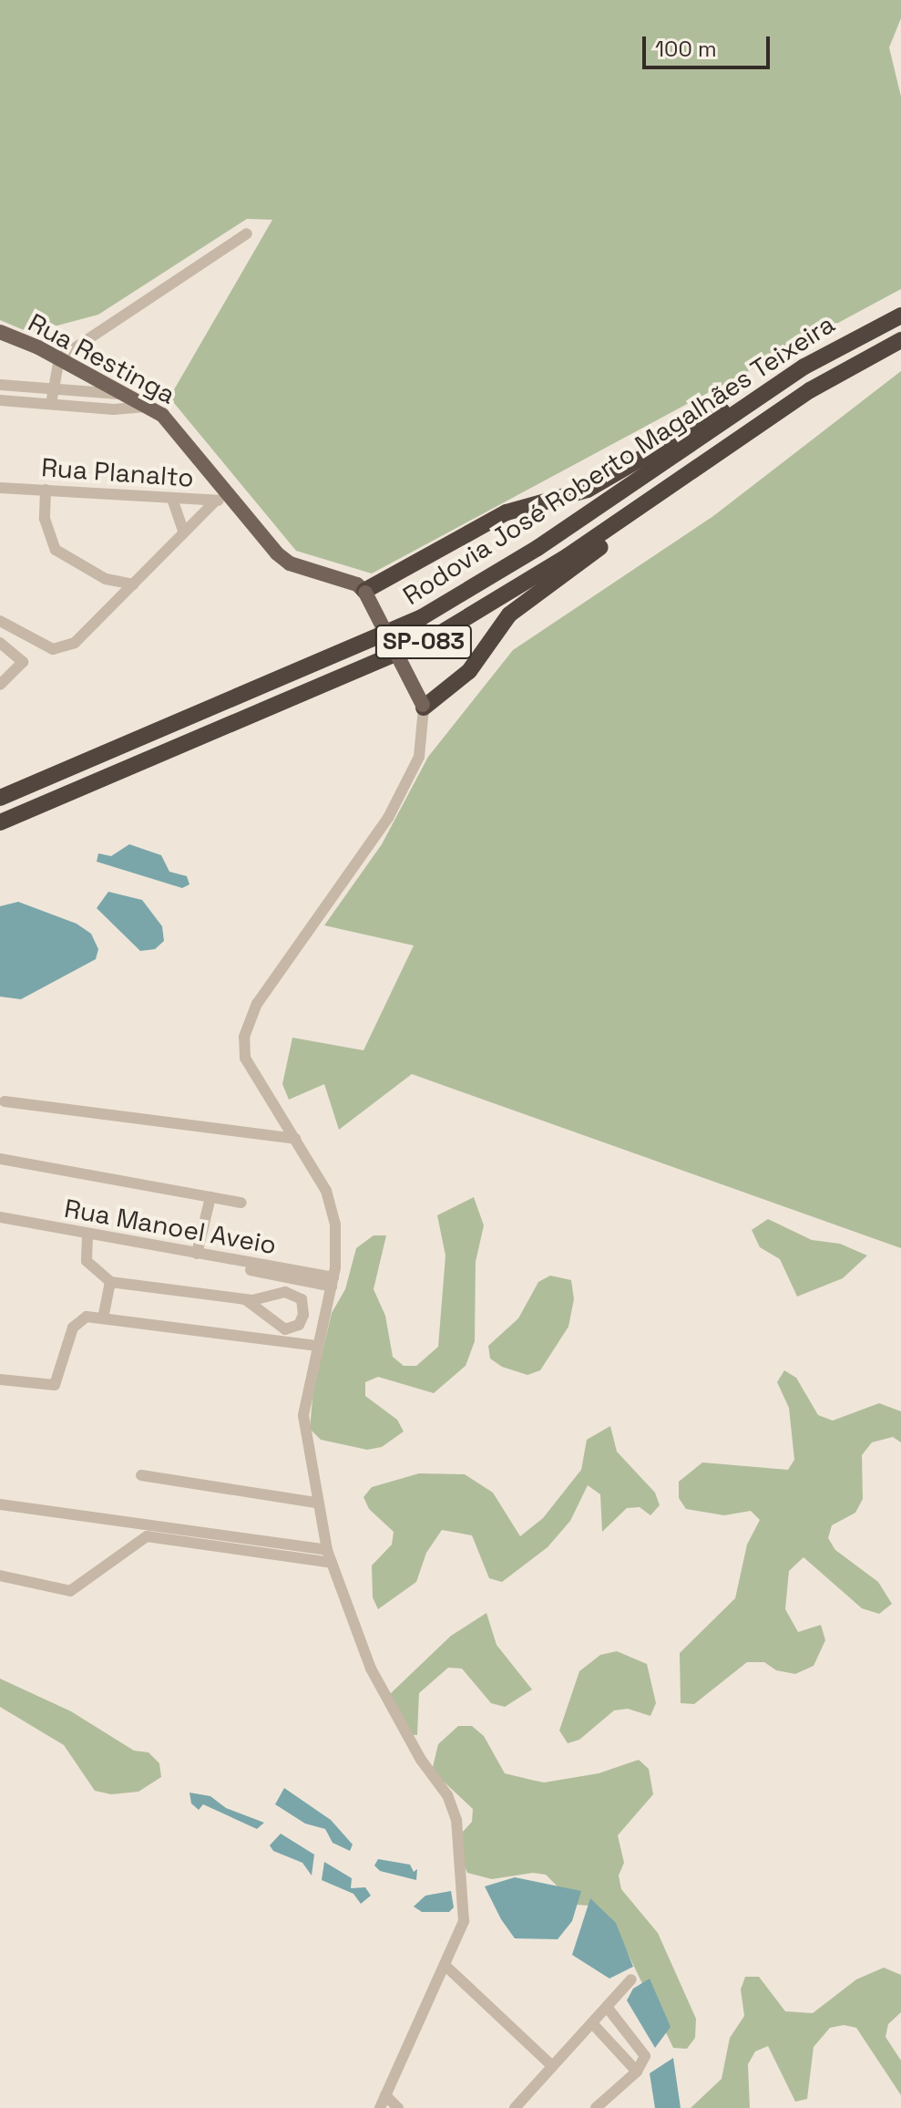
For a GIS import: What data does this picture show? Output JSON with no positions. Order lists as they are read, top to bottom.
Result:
{
  "streets": {
    "highway": ["Rodovia José Roberto Magalhães Teixeira", "SP-083"],
    "main road": ["Rua Restinga"],
    "street": ["Rua Planalto", "Rua Manoel Aveio"]
  },
  "crossings": [
    ["Rua Restinga", "Rua Planalto"]
  ],
  "scale_bar": "100 m"
}
